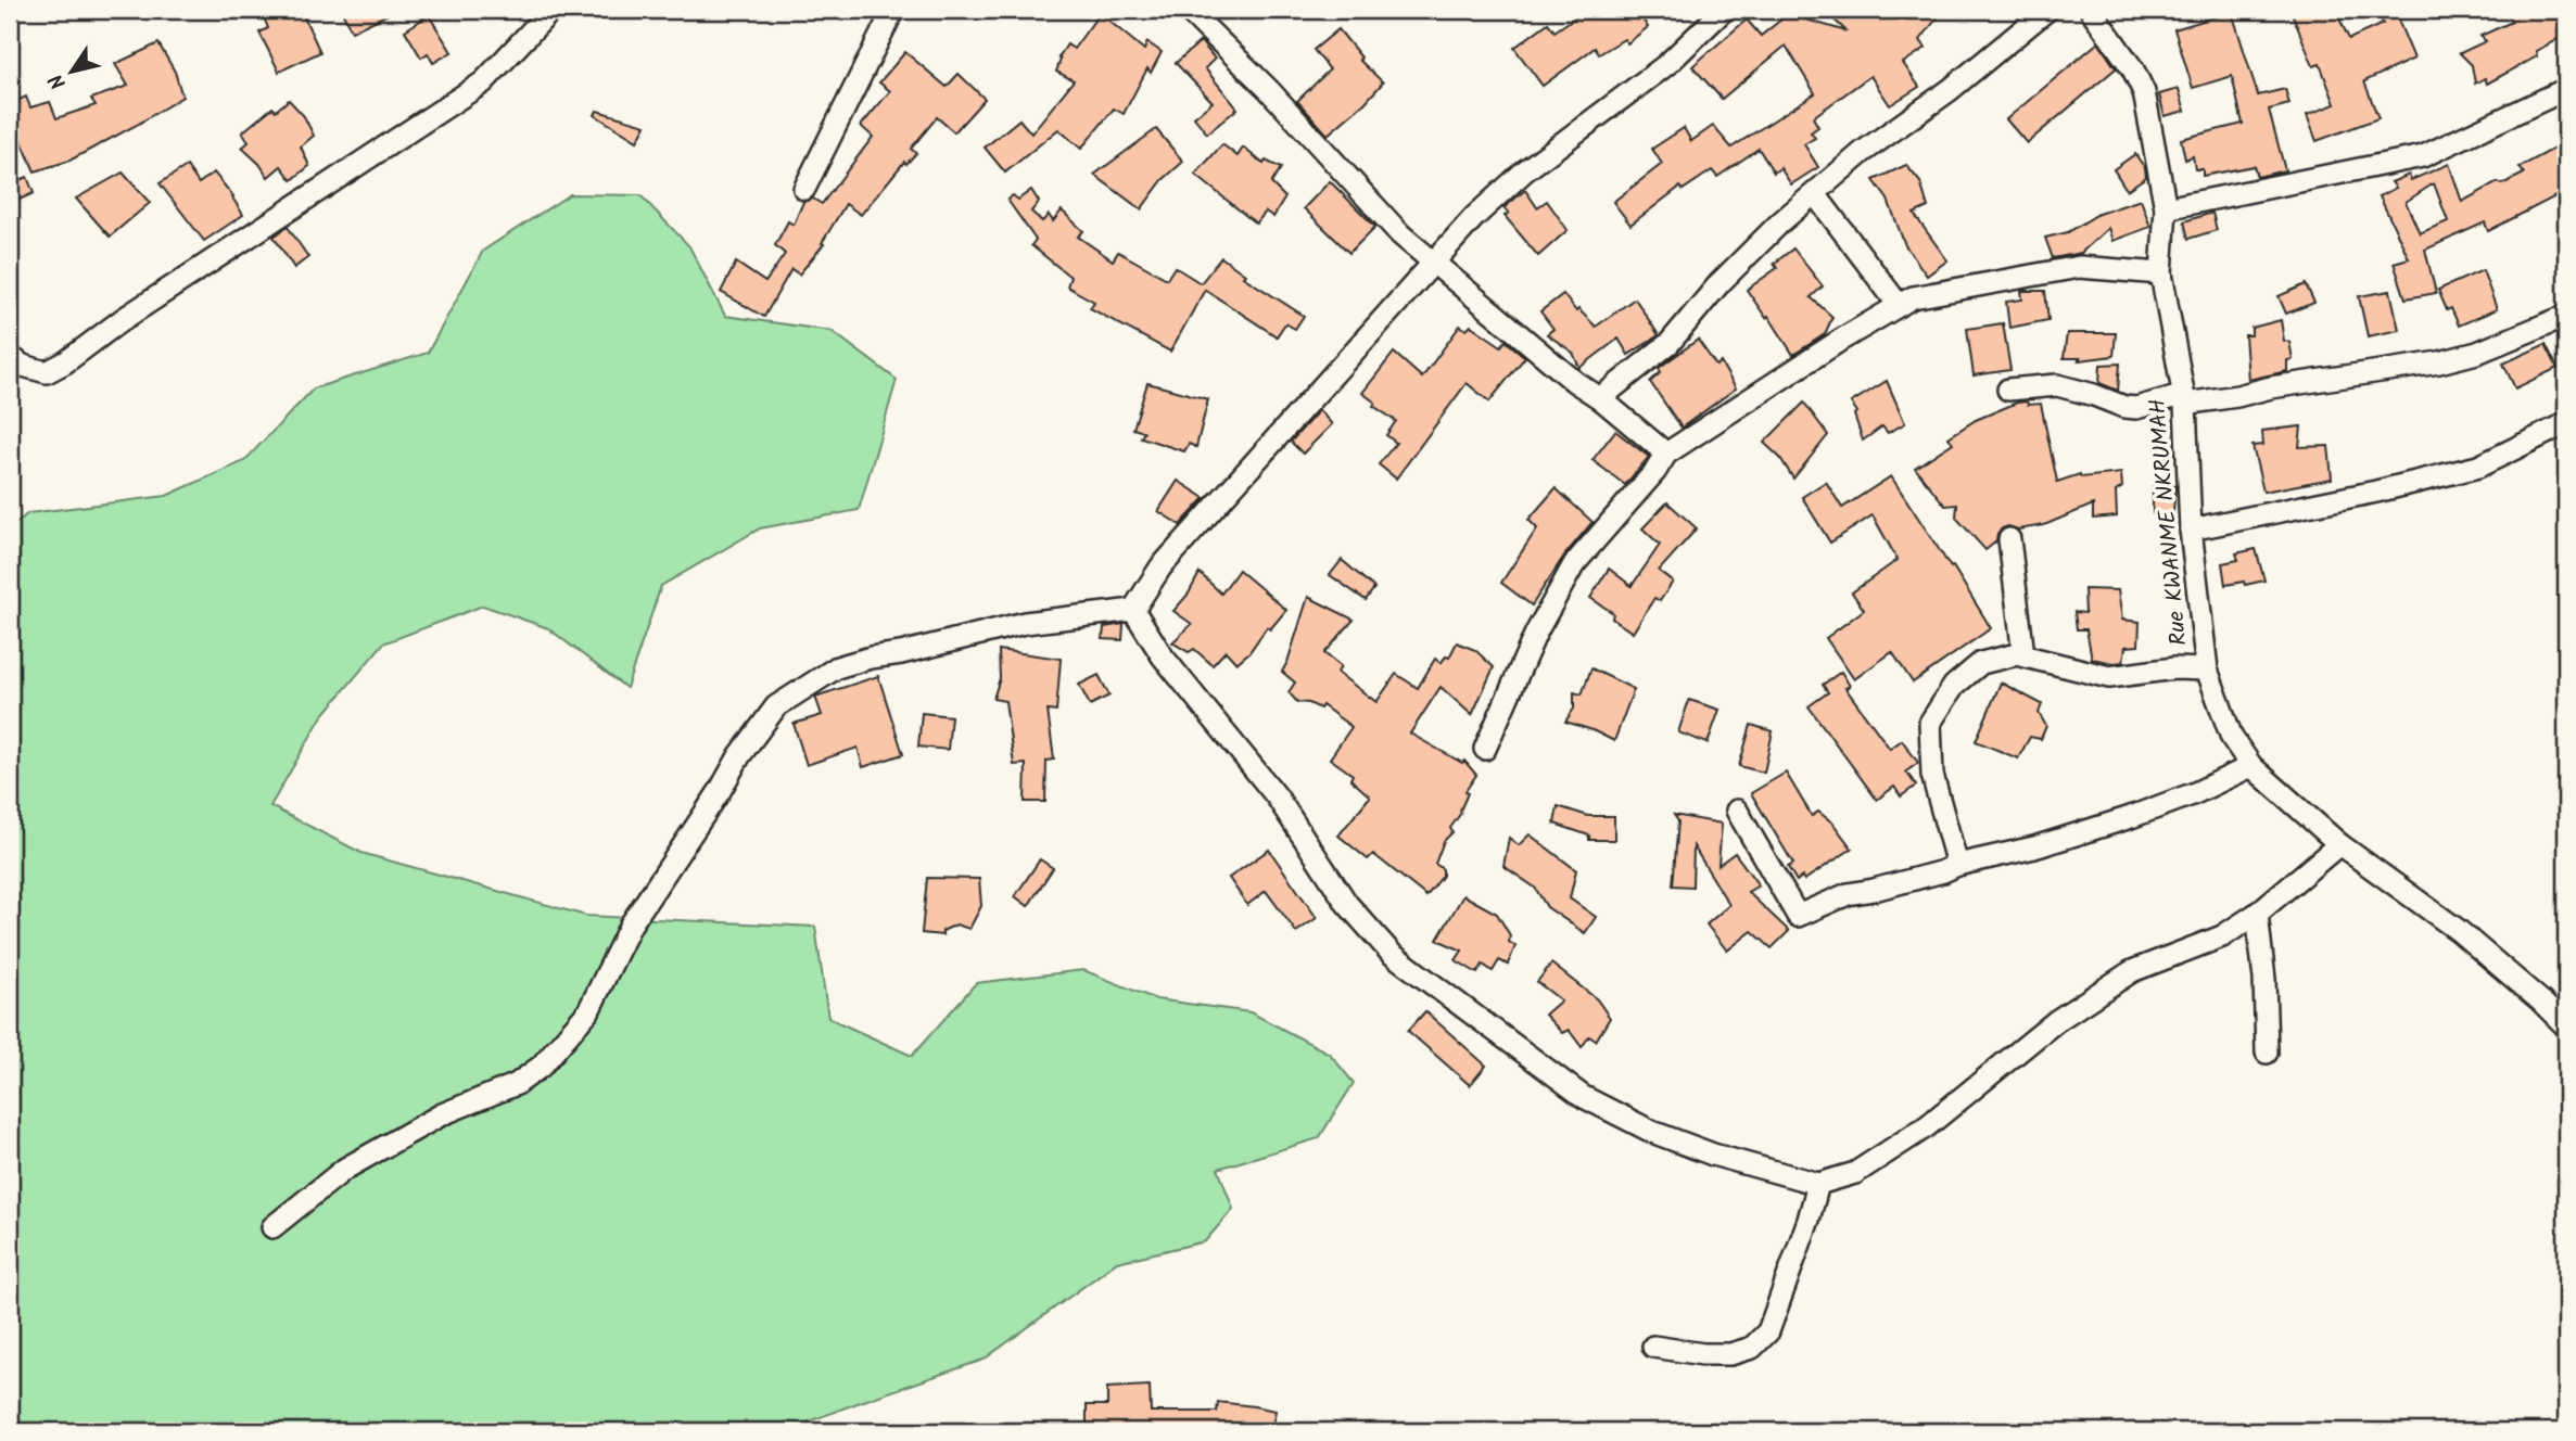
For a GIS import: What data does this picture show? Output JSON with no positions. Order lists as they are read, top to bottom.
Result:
{
  "streets": {
    "street": ["Rue KWANME NKRUMAH"]
  },
  "north": "bottom left"
}
